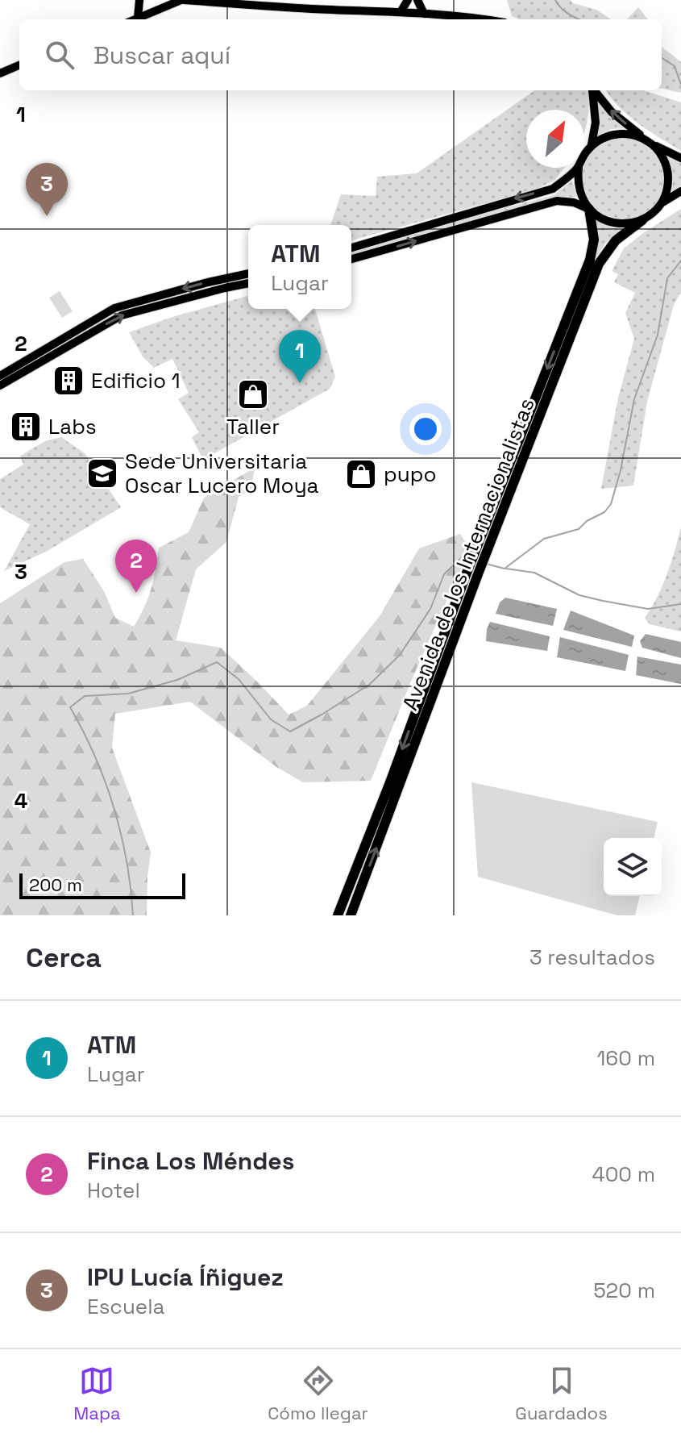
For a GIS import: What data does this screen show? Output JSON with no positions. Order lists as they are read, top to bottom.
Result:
{
  "streets": {
    "highway": ["Avenida de los Internacionalistas"]
  },
  "places": {
    "building": ["Edificio 1", "Labs"],
    "shop": ["Taller", "pupo"],
    "school or university": ["Sede Universitaria Oscar Lucero Moya"]
  },
  "scale_bar": "200 m",
  "north": "top right",
  "page": {
    "search": "Buscar aquí",
    "pins": ["3", "1", "2"],
    "popup": ["ATM", "Lugar"],
    "scale": "200 m",
    "heading": ["Cerca", "3 resultados"],
    "list": [
      {
        "mark": "1",
        "name": "ATM",
        "note": "Lugar",
        "value": "160 m"
      },
      {
        "mark": "2",
        "name": "Finca Los Méndes",
        "note": "Hotel",
        "value": "400 m"
      },
      {
        "mark": "3",
        "name": "IPU Lucía Íñiguez",
        "note": "Escuela",
        "value": "520 m"
      }
    ],
    "nav": ["Mapa", "Cómo llegar", "Guardados"]
  },
  "grid": {
    "rows": [
      "1",
      "2",
      "3",
      "4"
    ]
  }
}
